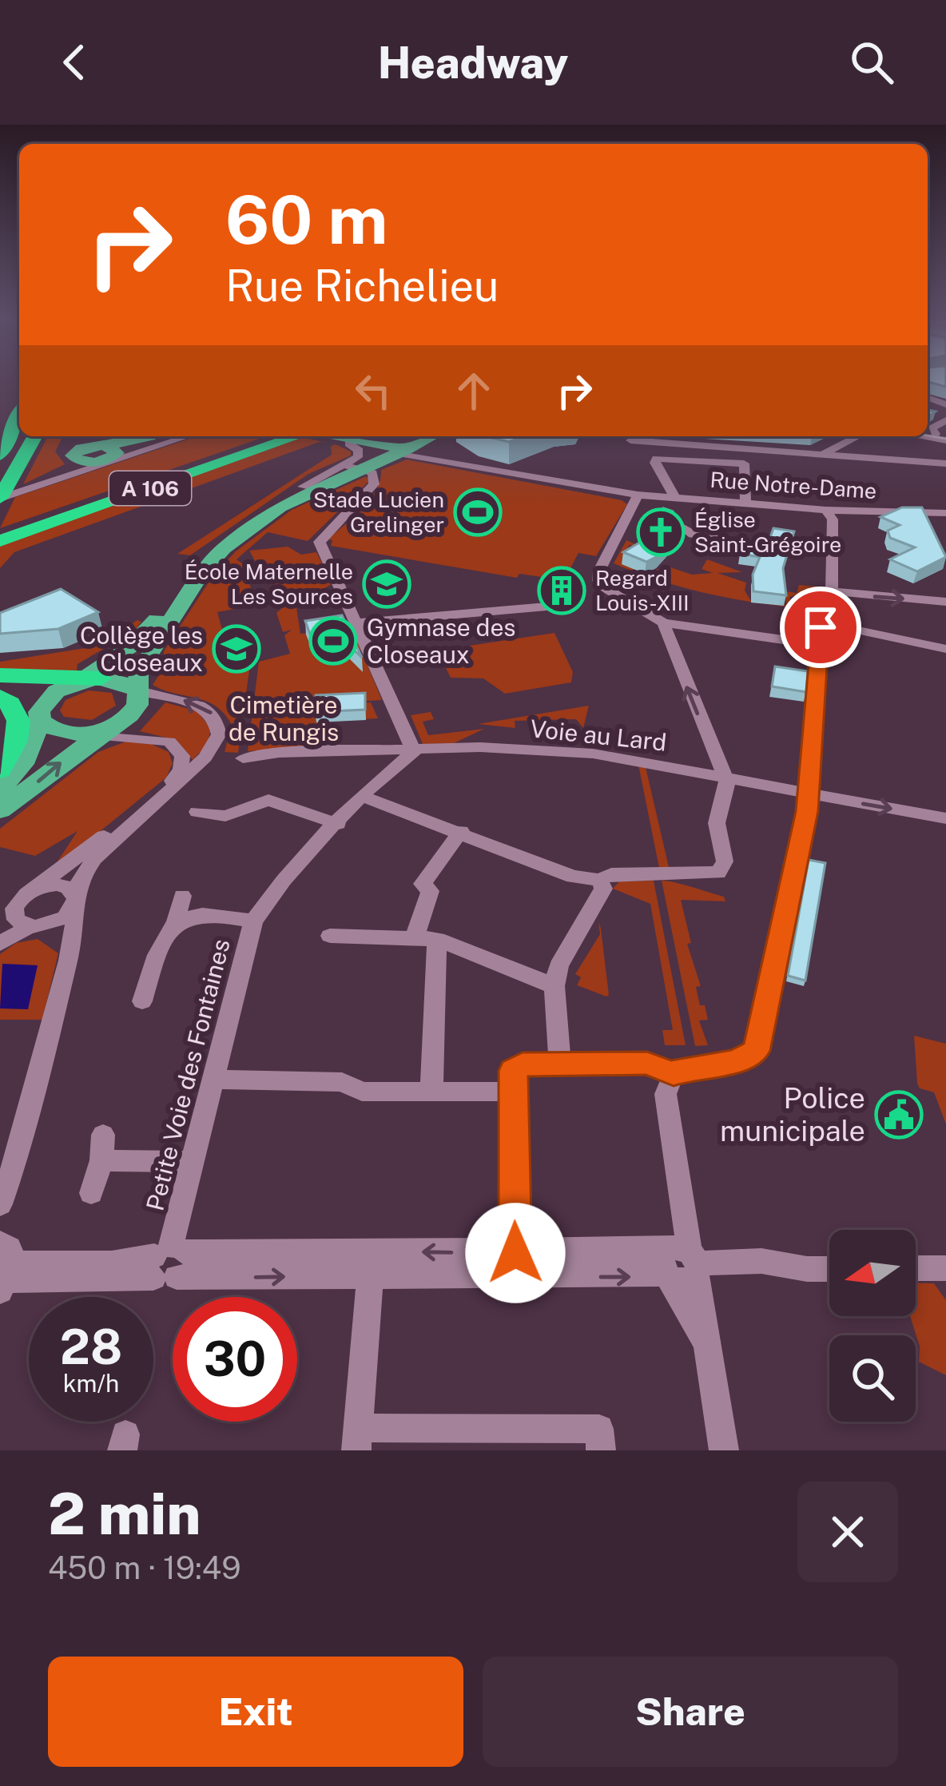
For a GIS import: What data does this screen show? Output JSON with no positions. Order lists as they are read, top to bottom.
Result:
{
  "streets": {
    "highway": ["A 106"],
    "street": ["Rue Notre-Dame", "Voie au Lard", "Petite Voie des Fontaines"]
  },
  "crossings": [
    ["Voie au Lard", "Petite Voie des Fontaines"]
  ],
  "parks": ["Cimetière de Rungis"],
  "places": {
    "sports": ["Stade Lucien Grelinger", "Gymnase des Closeaux"],
    "church": ["Église Saint-Grégoire"],
    "school or university": ["École Maternelle Les Sources", "Collège les Closeaux"],
    "building": ["Regard Louis-XIII"],
    "public building": ["Police municipale"]
  },
  "north": "left",
  "page": {
    "header": "Headway",
    "turn": ["60 m", "Rue Richelieu"],
    "speed": "28 km/h",
    "limit": "30",
    "heading": ["2 min", "450 m · 19:49"],
    "buttons": ["Exit", "Share"]
  }
}
